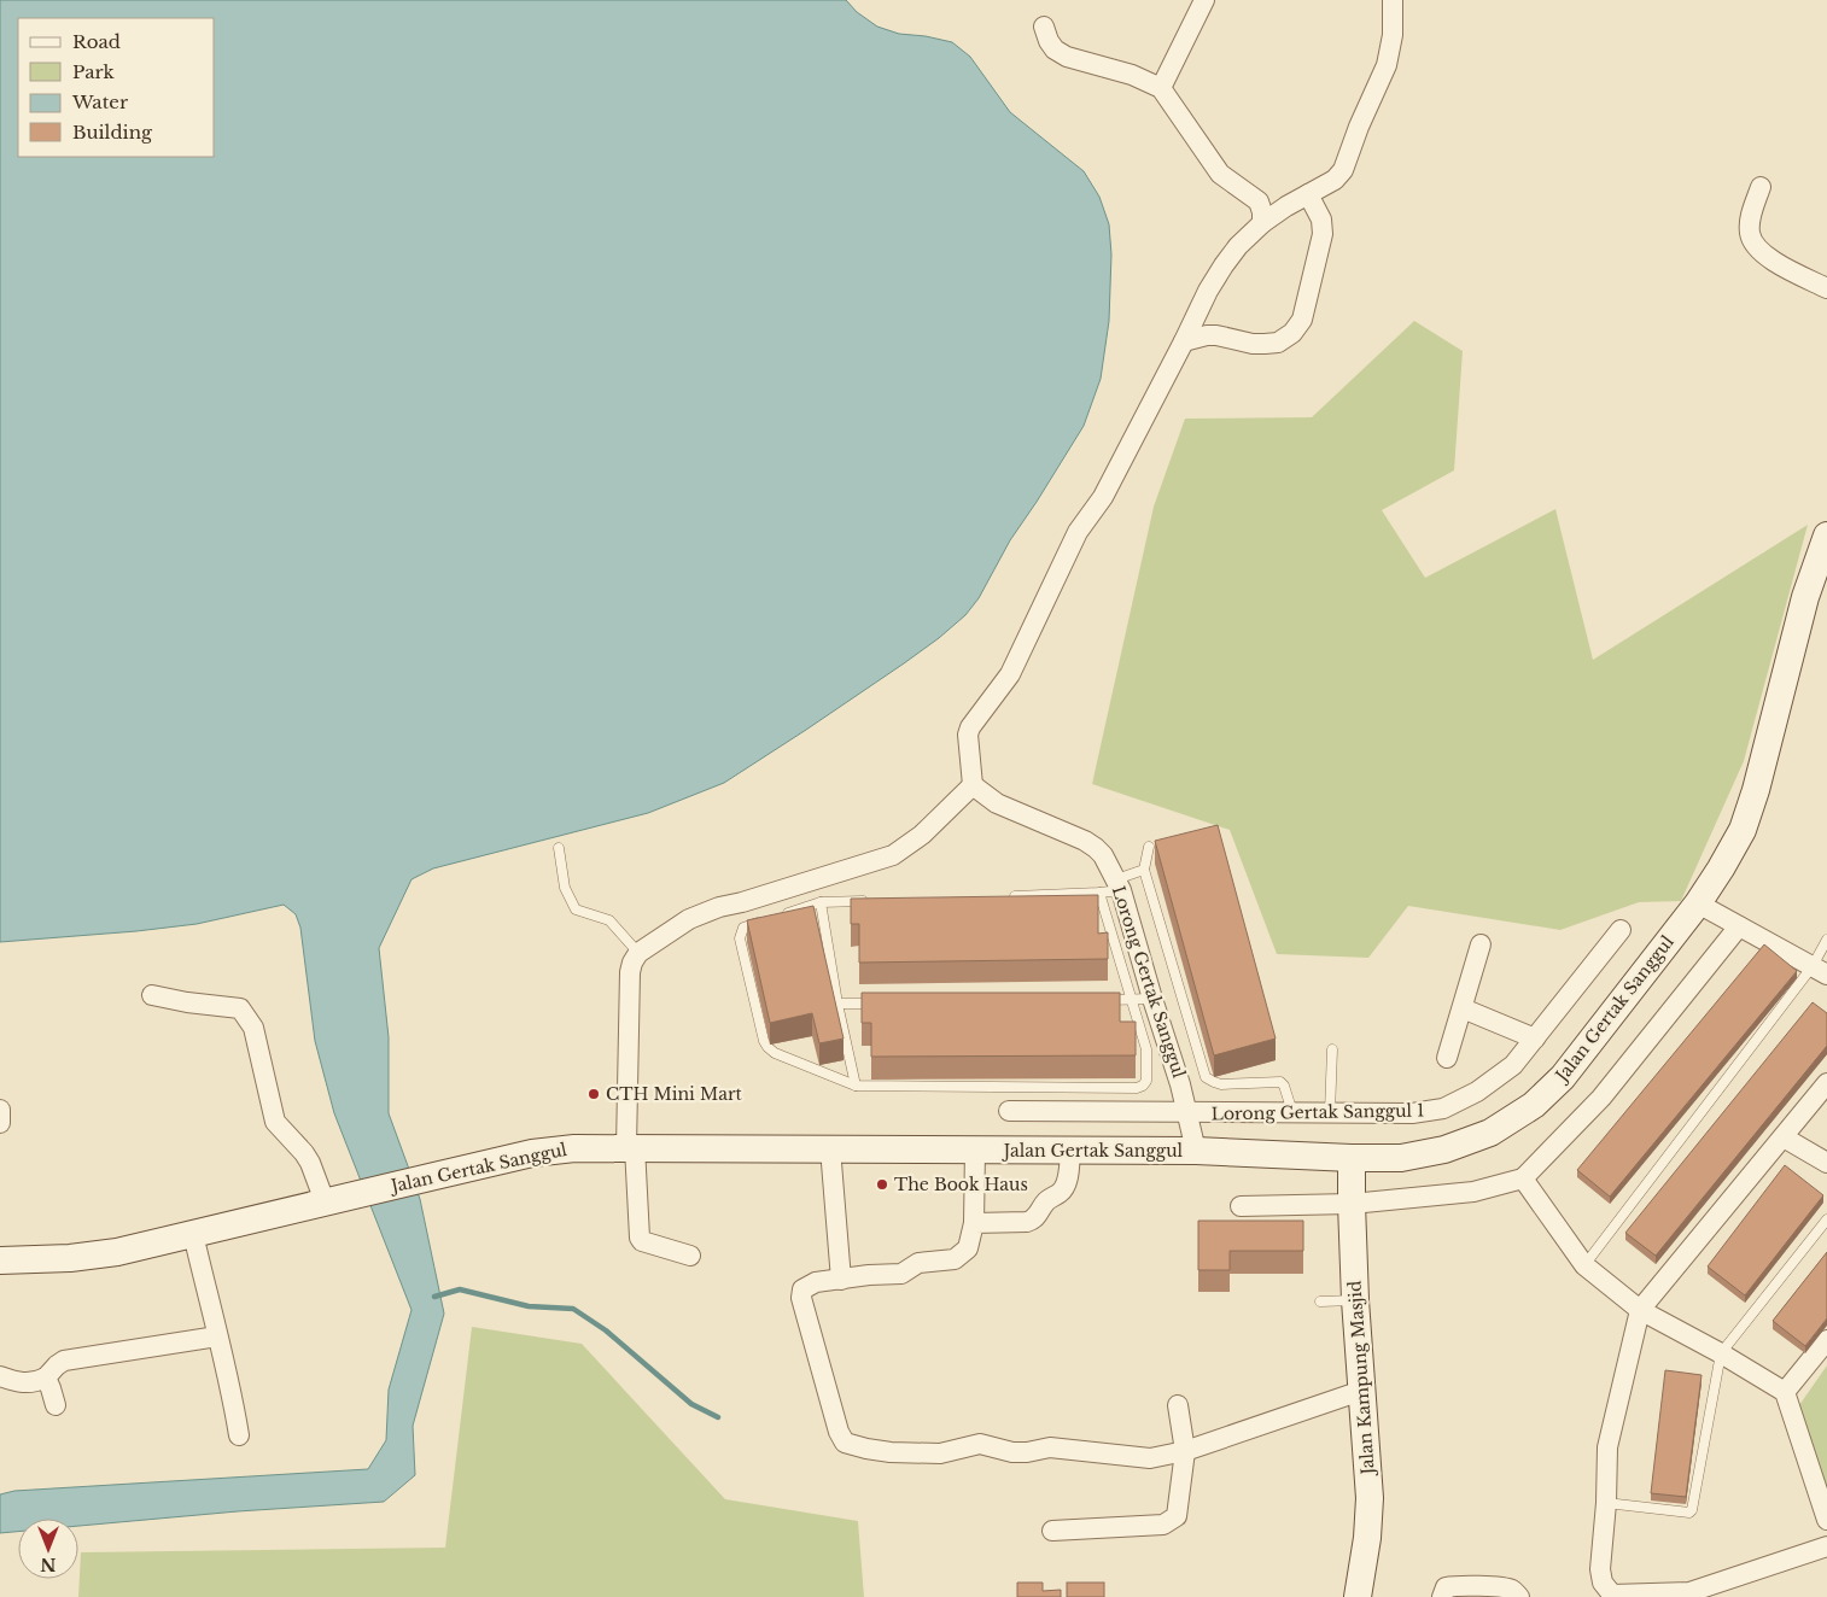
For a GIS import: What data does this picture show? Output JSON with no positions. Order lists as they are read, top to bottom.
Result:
{
  "streets": {
    "main road": ["Jalan Gertak Sanggul", "Jalan Kampung Masjid"],
    "street": ["Lorong Gertak Sanggul", "Lorong Gertak Sanggul 1"]
  },
  "crossings": [
    ["Lorong Gertak Sanggul", "Jalan Gertak Sanggul"],
    ["Lorong Gertak Sanggul", "Lorong Gertak Sanggul 1"],
    ["Jalan Gertak Sanggul", "Jalan Kampung Masjid"]
  ],
  "places": ["CTH Mini Mart", "The Book Haus"],
  "legend": [
    "Road",
    "Park",
    "Water",
    "Building"
  ],
  "north": "bottom"
}
